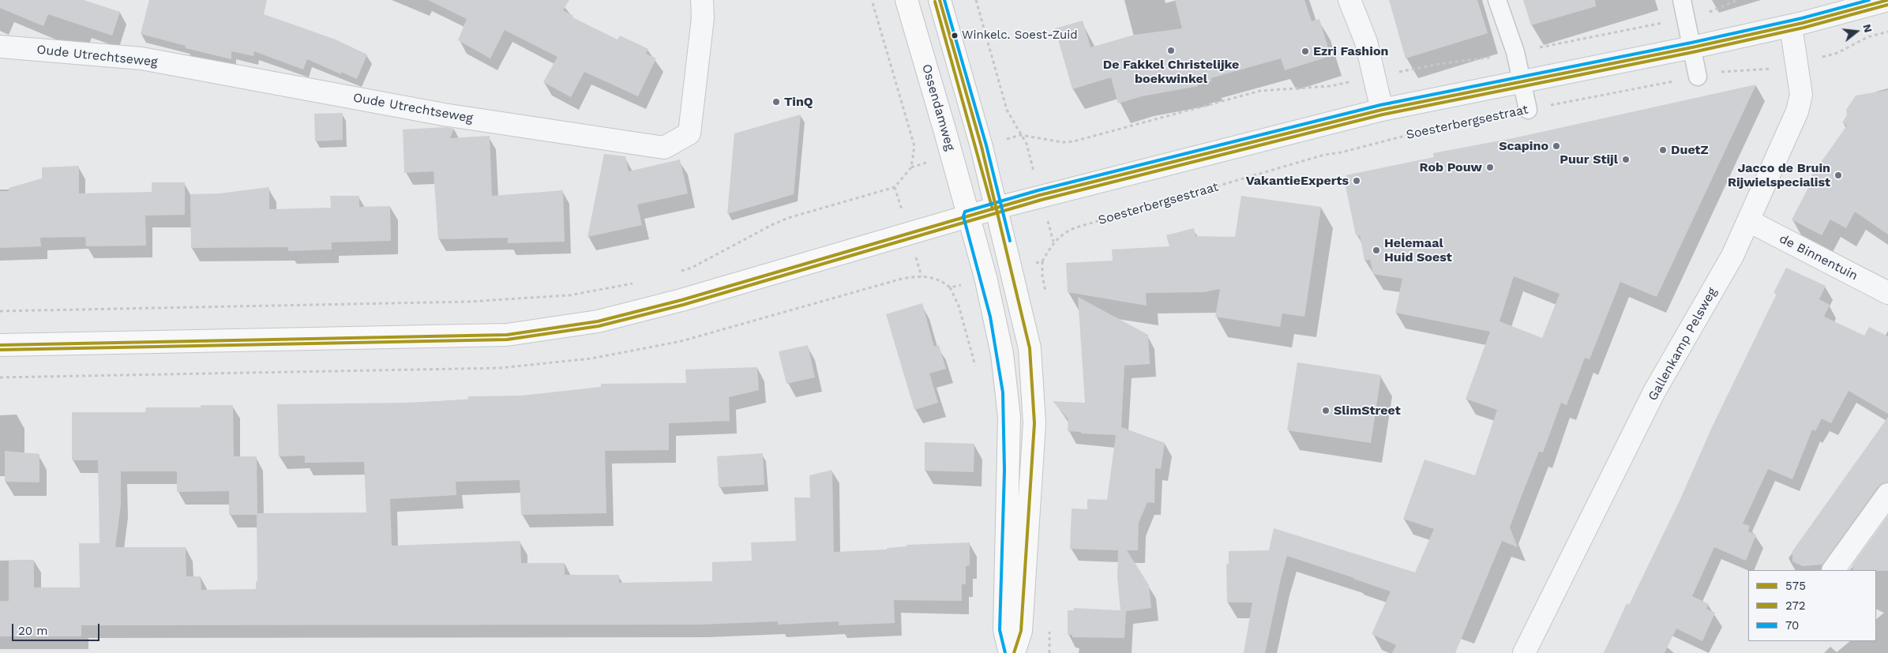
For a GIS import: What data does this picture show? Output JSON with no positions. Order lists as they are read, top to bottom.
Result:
{
  "streets": {
    "main road": ["Ossendamweg"],
    "street": ["Oude Utrechtseweg", "de Binnentuin", "Gallenkamp Pelsweg"],
    "path": ["Soesterbergsestraat"]
  },
  "crossings": [
    ["Soesterbergsestraat", "Gallenkamp Pelsweg"],
    ["de Binnentuin", "Gallenkamp Pelsweg"]
  ],
  "places": [
    "Winkelc. Soest-Zuid",
    "De Fakkel Christelijke boekwinkel",
    "Ezri Fashion",
    "TinQ",
    "Scapino",
    "DuetZ",
    "Puur Stijl",
    "Rob Pouw",
    "Jacco de Bruin Rijwielspecialist",
    "VakantieExperts",
    "Helemaal Huid Soest",
    "SlimStreet"
  ],
  "lines": ["transit line 575", "transit line 70", "transit line 272"],
  "legend": ["575", "272", "70"],
  "scale_bar": "20 m",
  "north": "right"
}
